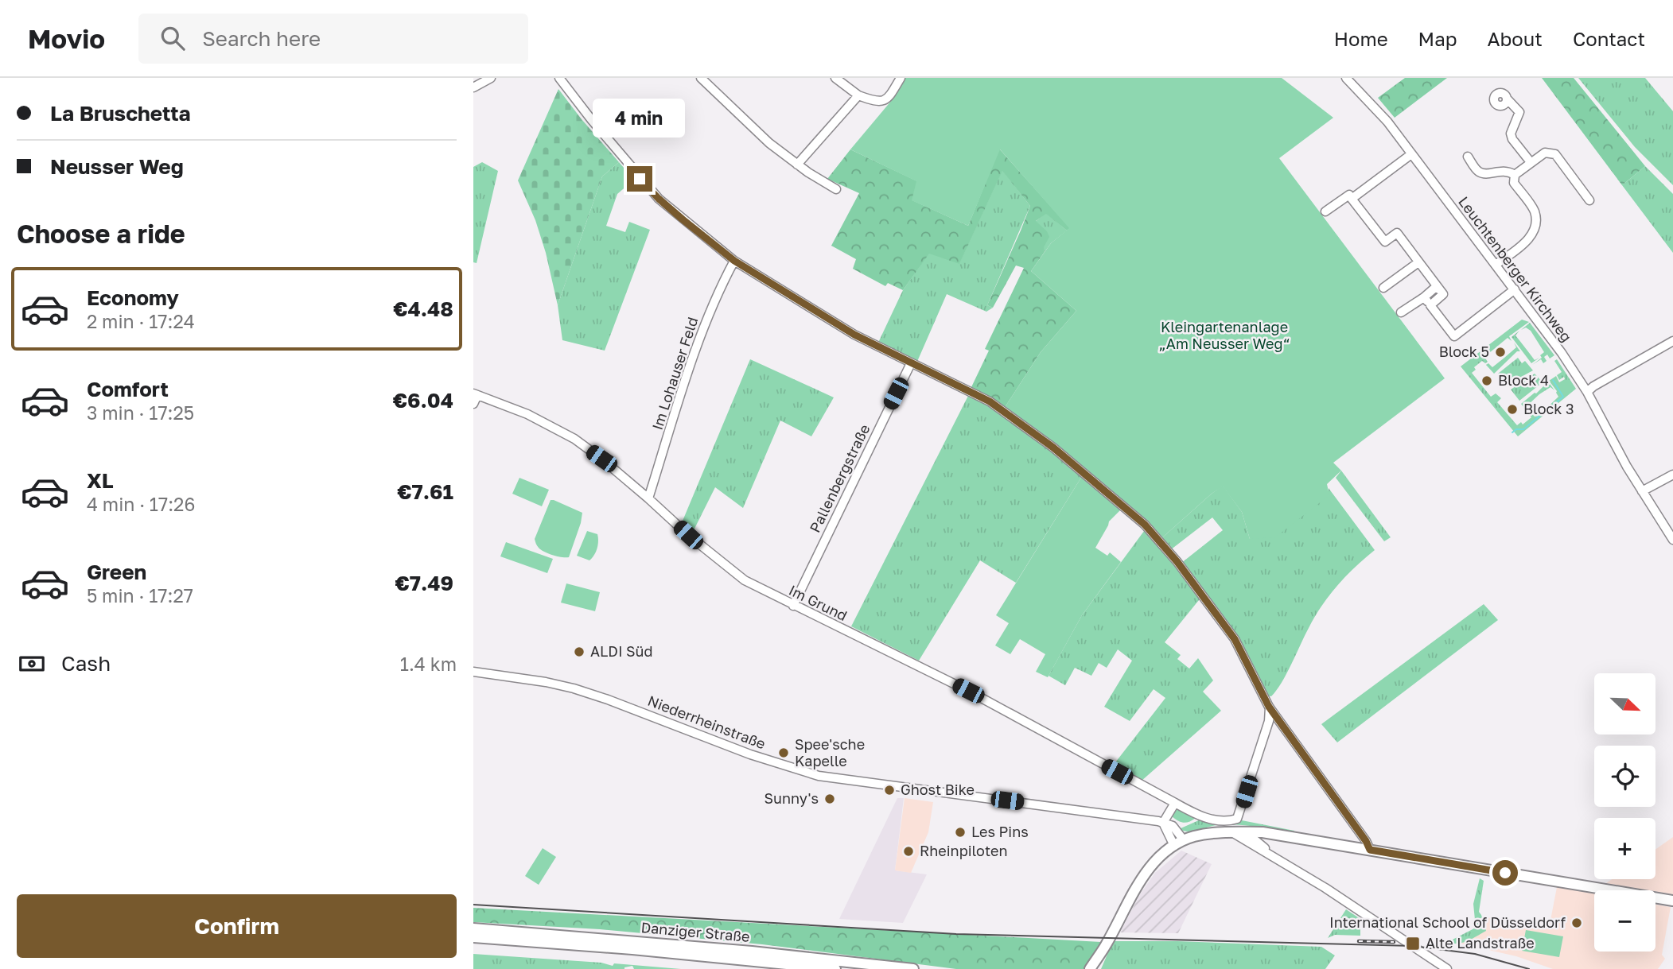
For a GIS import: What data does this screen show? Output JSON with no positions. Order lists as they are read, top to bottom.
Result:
{
  "streets": {
    "main road": ["Danziger Straße"],
    "street": [
      "Leuchtenberger Kirchweg",
      "Im Lohauser Feld",
      "Pallenbergstraße",
      "Im Grund",
      "Niederrheinstraße"
    ]
  },
  "crossings": [
    ["Im Lohauser Feld", "Im Grund"],
    ["Pallenbergstraße", "Im Grund"]
  ],
  "parks": ["Kleingartenanlage „Am Neusser Weg“"],
  "places": {
    "other": [
      "Block 5",
      "Block 4",
      "Block 3",
      "ALDI Süd",
      "Spee'sche Kapelle",
      "Ghost Bike",
      "Sunny's",
      "Les Pins",
      "Rheinpiloten",
      "International School of Düsseldorf"
    ],
    "transit": ["Alte Landstraße"]
  },
  "north": "bottom right",
  "page": {
    "header": "Movio",
    "search": "Search here",
    "nav": [
      "Home",
      "Map",
      "About",
      "Contact"
    ],
    "banner": ["La Bruschetta", "Neusser Weg"],
    "bubble": "4 min",
    "heading": "Choose a ride",
    "list": [
      {
        "name": "Economy",
        "note": "2 min · 17:24",
        "value": "€4.48"
      },
      {
        "name": "Comfort",
        "note": "3 min · 17:25",
        "value": "€6.04"
      },
      {
        "name": "XL",
        "note": "4 min · 17:26",
        "value": "€7.61"
      },
      {
        "name": "Green",
        "note": "5 min · 17:27",
        "value": "€7.49"
      }
    ],
    "pay": ["Cash", "1.4 km"],
    "map_buttons": ["+", "−"],
    "buttons": "Confirm"
  }
}
